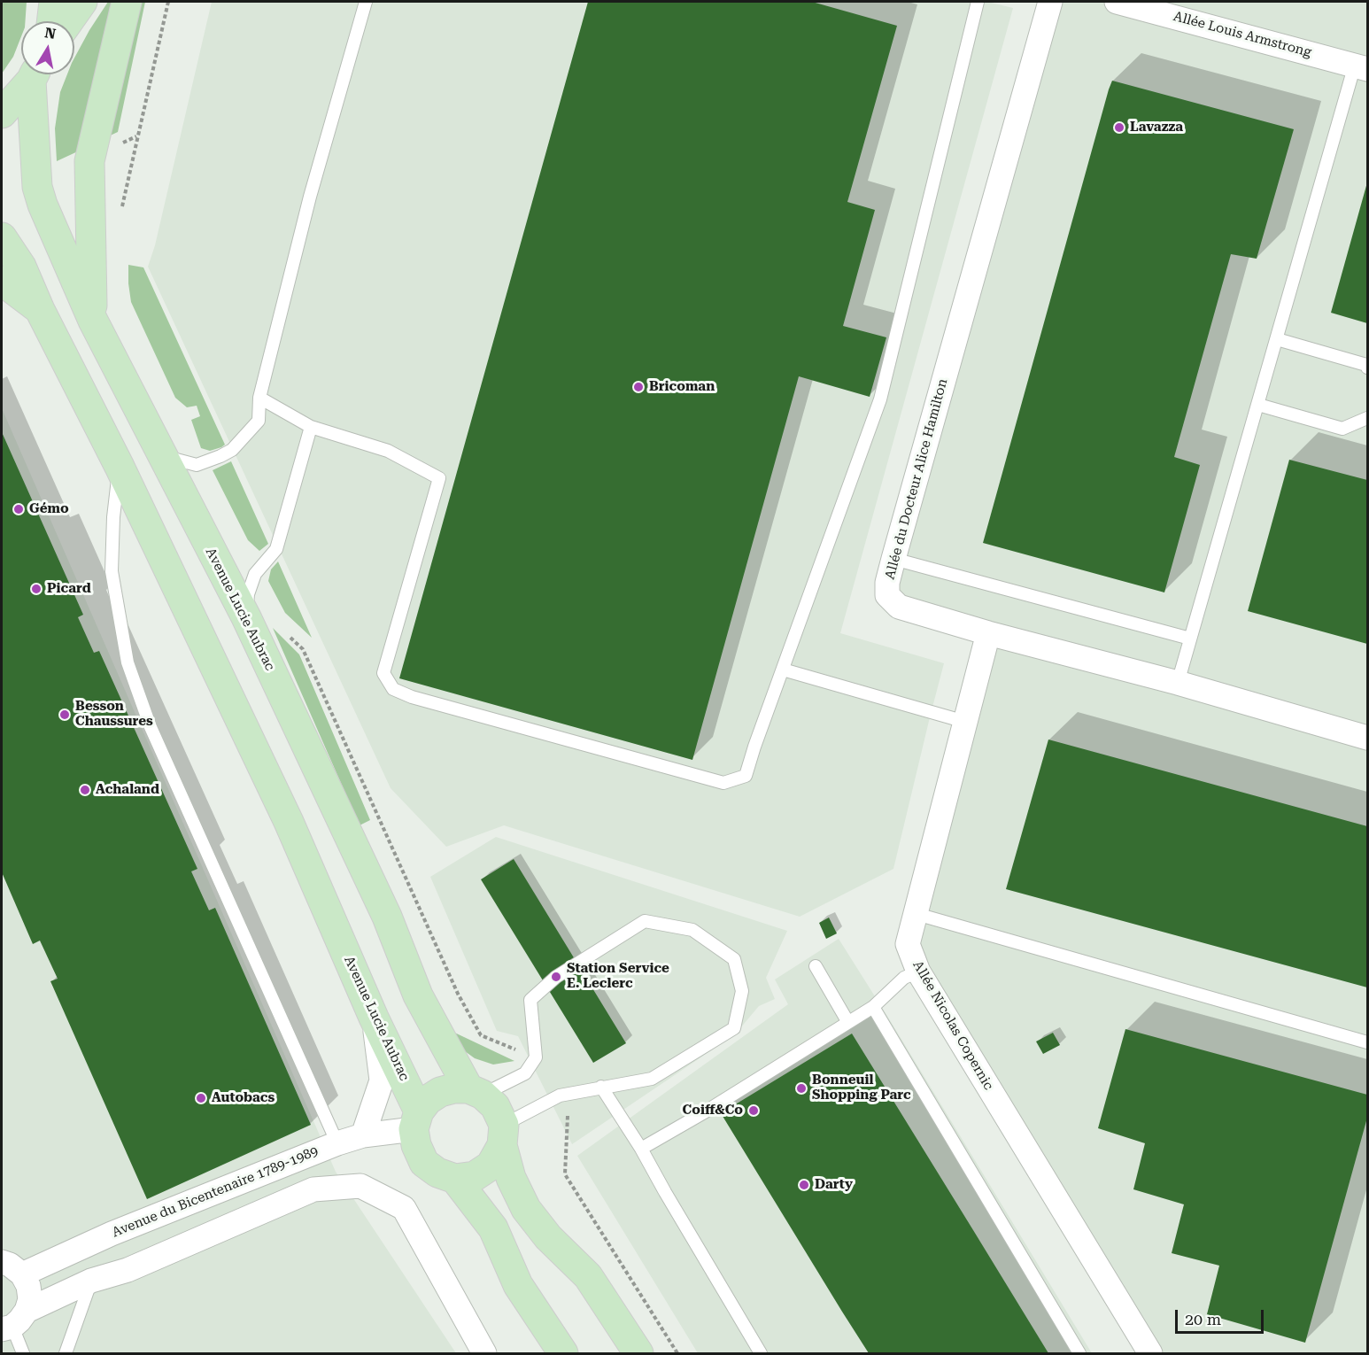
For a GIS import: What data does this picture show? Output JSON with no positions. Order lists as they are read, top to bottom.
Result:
{
  "streets": {
    "main road": ["Avenue Lucie Aubrac"],
    "street": [
      "Allée Louis Armstrong",
      "Allée du Docteur Alice Hamilton",
      "Allée Nicolas Copernic",
      "Avenue du Bicentenaire 1789-1989"
    ]
  },
  "crossings": [
    ["Allée du Docteur Alice Hamilton", "Allée Nicolas Copernic"],
    ["Avenue Lucie Aubrac", "Avenue du Bicentenaire 1789-1989"]
  ],
  "places": [
    "Lavazza",
    "Bricoman",
    "Gémo",
    "Picard",
    "Besson Chaussures",
    "Achaland",
    "Station Service E. Leclerc",
    "Bonneuil Shopping Parc",
    "Autobacs",
    "Coiff&Co",
    "Darty"
  ],
  "scale_bar": "20 m",
  "north": "top"
}
